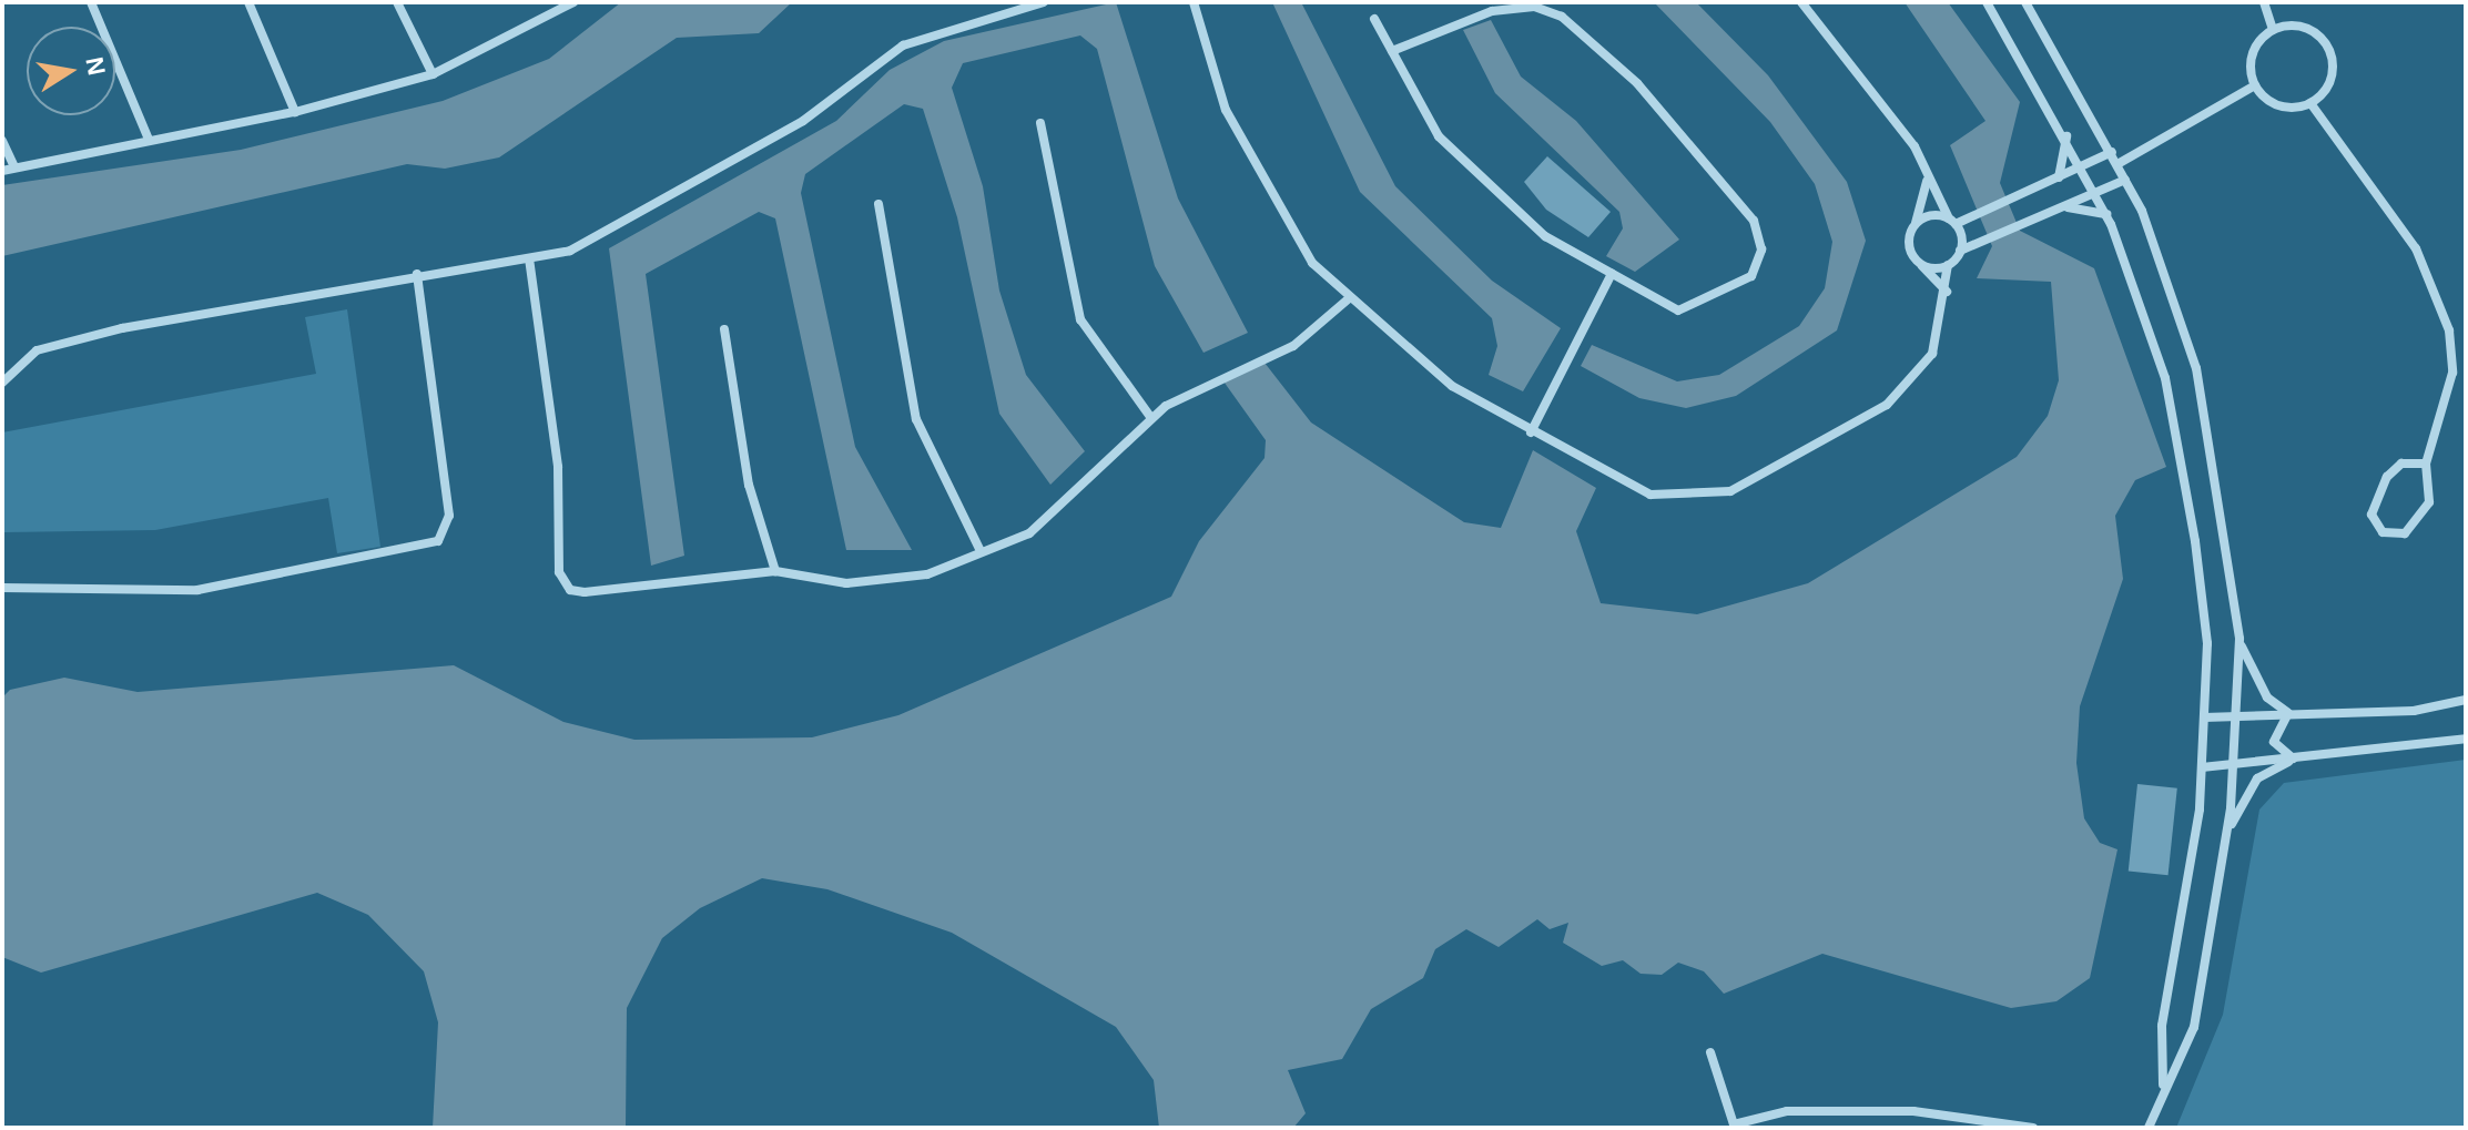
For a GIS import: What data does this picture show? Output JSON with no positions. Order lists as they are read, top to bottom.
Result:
{
  "north": "right"
}
